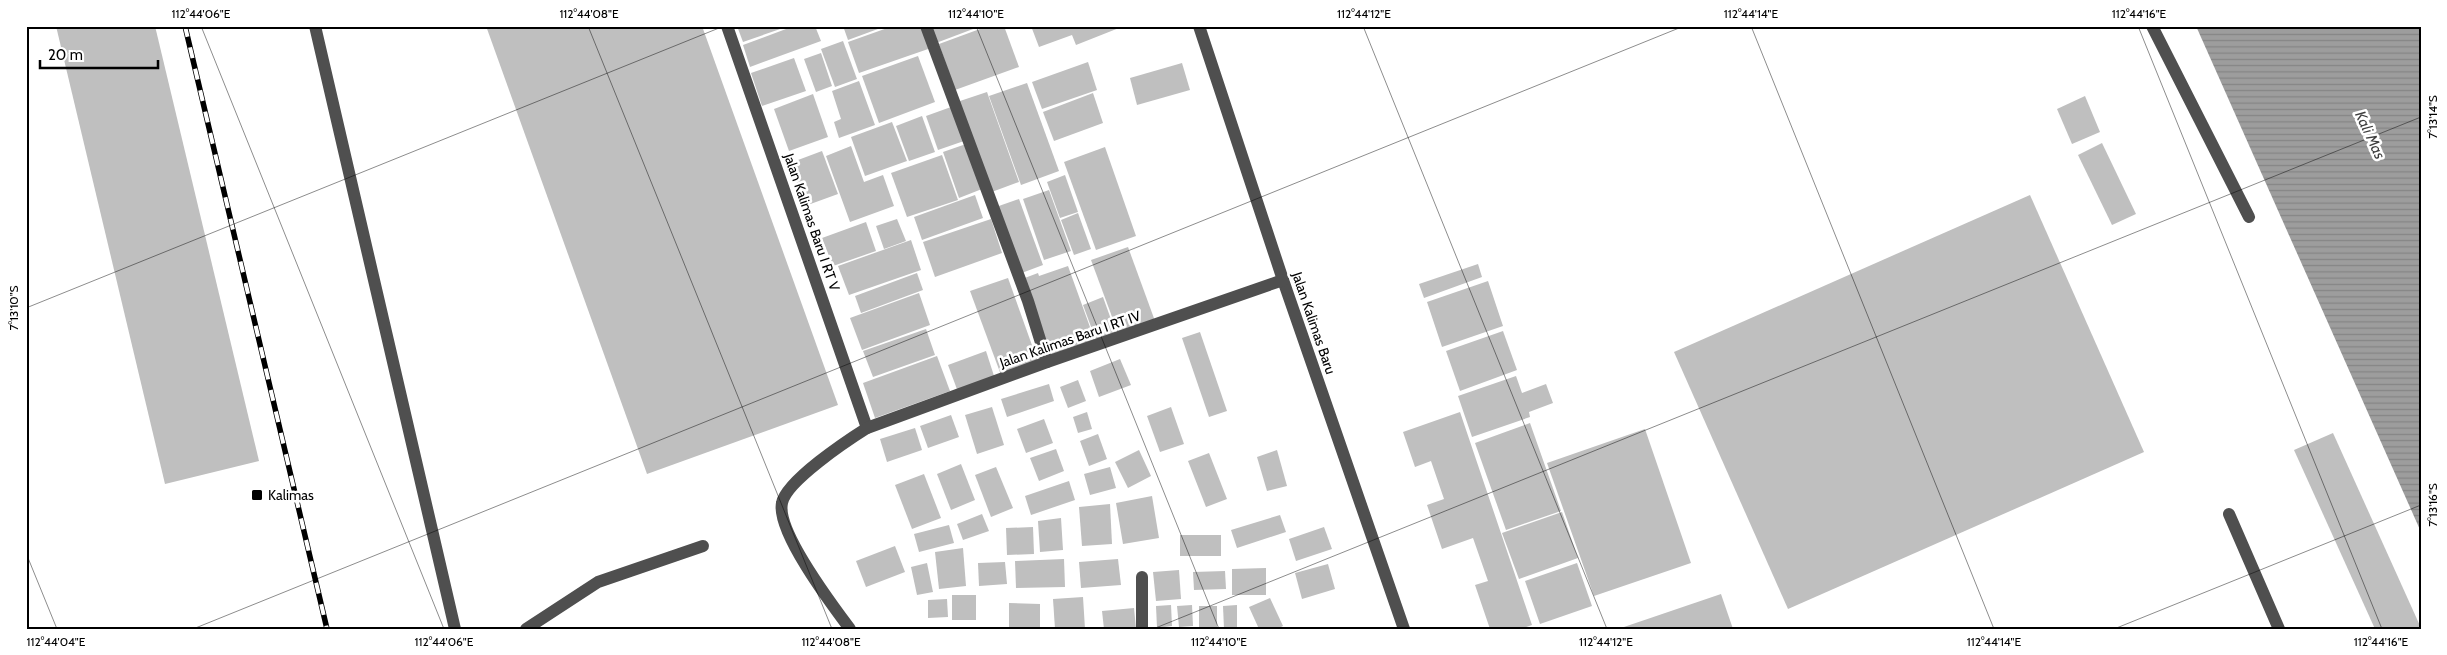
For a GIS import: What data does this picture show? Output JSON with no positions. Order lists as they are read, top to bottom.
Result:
{
  "streets": {
    "street": ["Jalan Kalimas Baru I RT V", "Jalan Kalimas Baru", "Jalan Kalimas Baru I RT IV"]
  },
  "crossings": [
    ["Jalan Kalimas Baru I RT V", "Jalan Kalimas Baru I RT IV"],
    ["Jalan Kalimas Baru", "Jalan Kalimas Baru I RT IV"]
  ],
  "water": ["Kali Mas"],
  "places": {
    "transit": ["Kalimas"]
  },
  "scale_bar": "20 m",
  "coordinates": [
    "112°44'06\"E",
    "112°44'08\"E",
    "112°44'10\"E",
    "112°44'12\"E",
    "112°44'14\"E",
    "112°44'16\"E",
    "7°13'14\"S",
    "7°13'10\"S",
    "7°13'16\"S",
    "112°44'04\"E"
  ]
}
